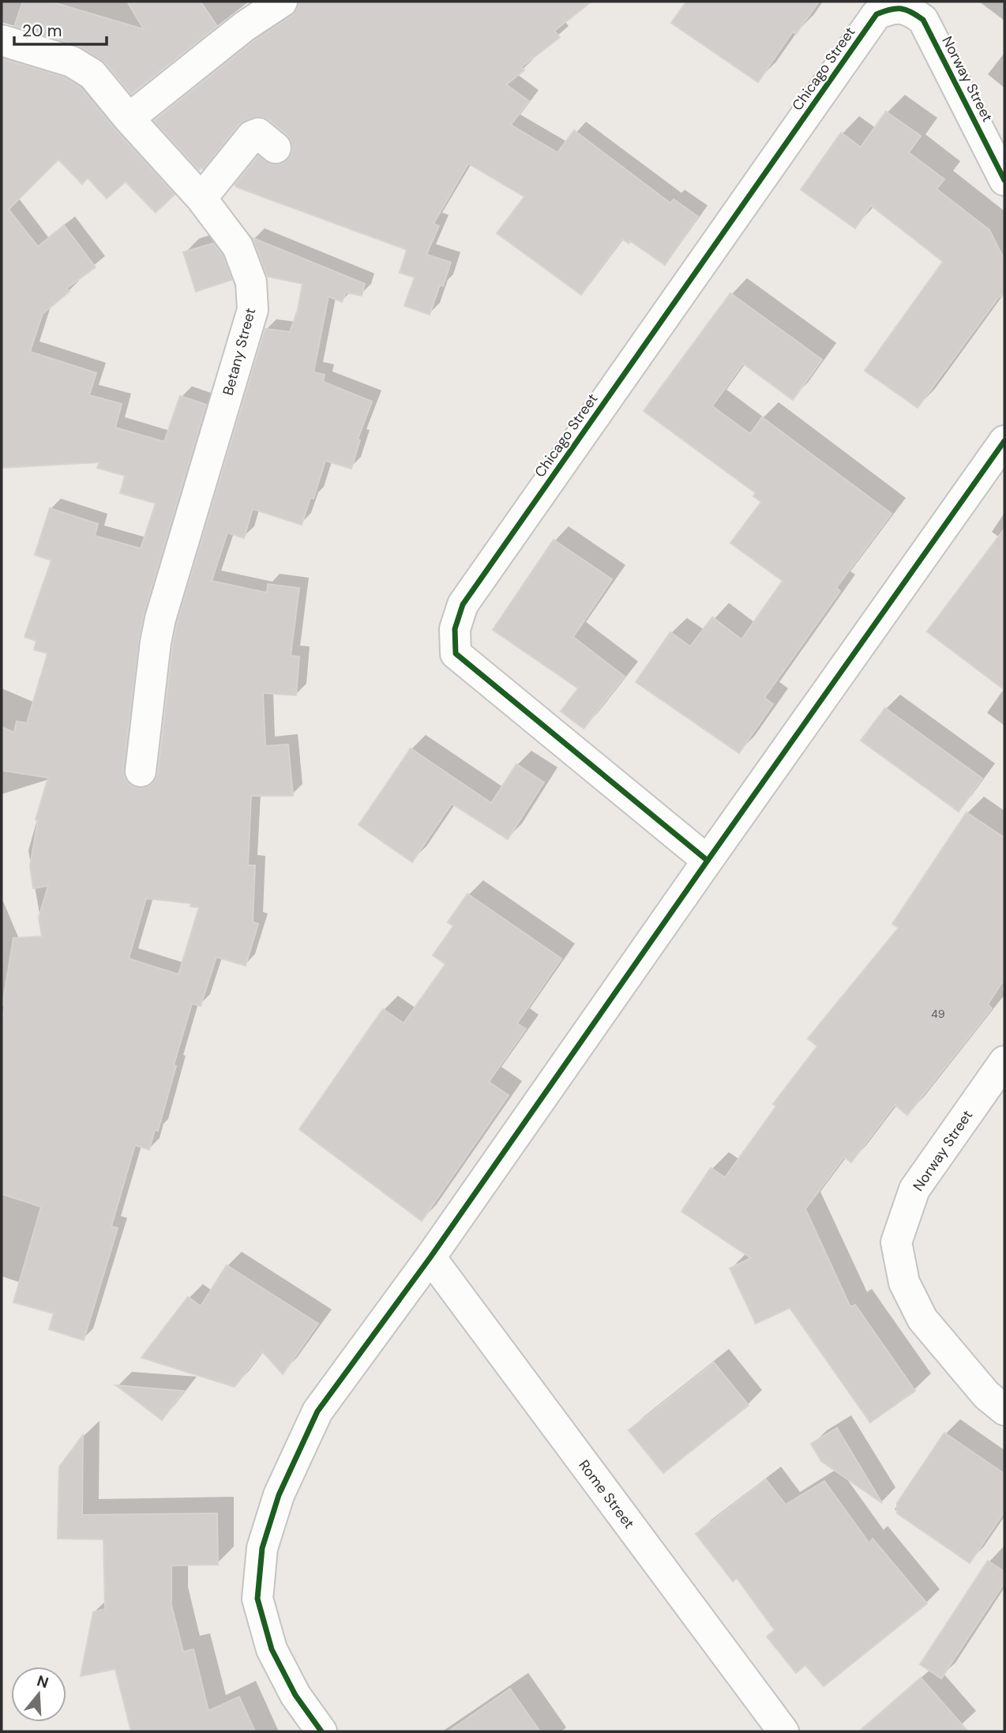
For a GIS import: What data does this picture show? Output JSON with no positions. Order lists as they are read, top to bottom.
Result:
{
  "streets": {
    "street": [
      "Chicago Street",
      "Norway Street",
      "Betany Street",
      "Rome Street"
    ]
  },
  "crossings": [
    ["Chicago Street", "Norway Street"]
  ],
  "house_numbers": ["49"],
  "scale_bar": "20 m",
  "north": "top"
}
